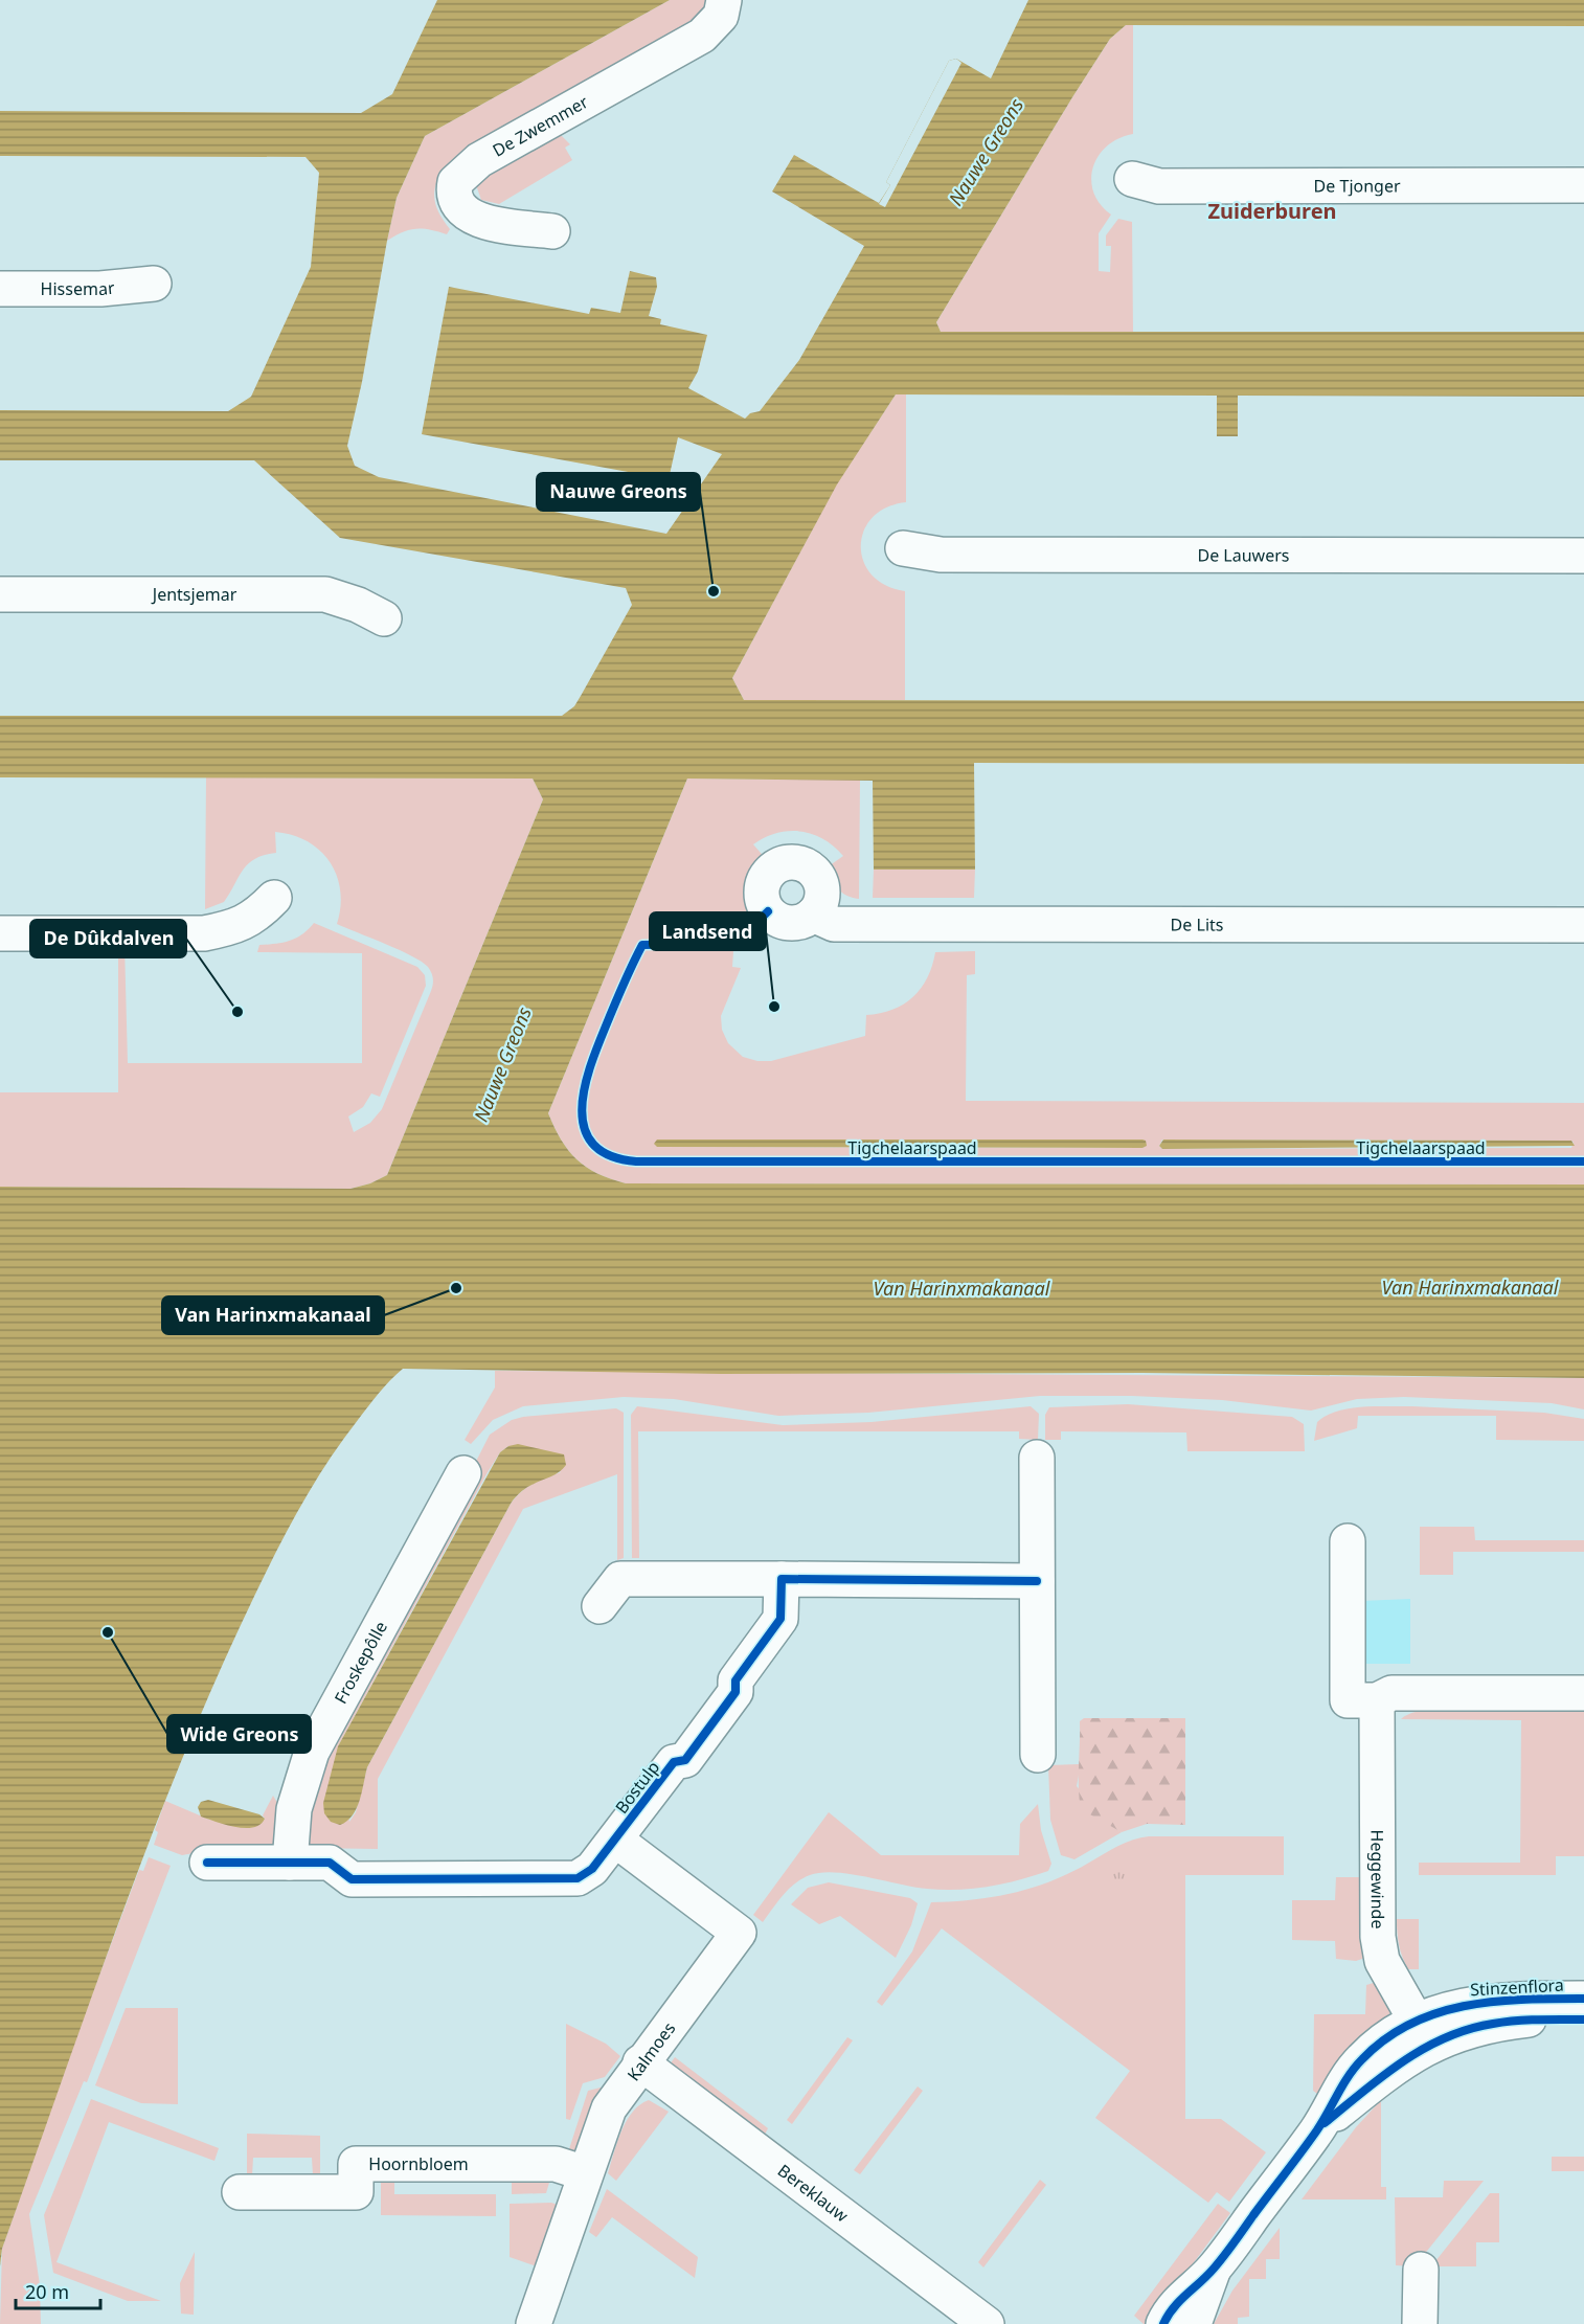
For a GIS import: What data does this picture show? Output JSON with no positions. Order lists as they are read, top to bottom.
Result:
{
  "streets": {
    "street": [
      "De Zwemmer",
      "De Tjonger",
      "Hissemar",
      "De Lauwers",
      "Jentsjemar",
      "De Lits",
      "Froskepôlle",
      "Bostulp",
      "Heggewinde",
      "Stinzenflora",
      "Kalmoes",
      "Hoornbloem",
      "Bereklauw"
    ],
    "cycle path": ["Tigchelaarspaad"]
  },
  "crossings": [
    ["Froskepôlle", "Bostulp"],
    ["Bostulp", "Kalmoes"],
    ["Heggewinde", "Stinzenflora"],
    ["Kalmoes", "Hoornbloem"],
    ["Kalmoes", "Bereklauw"]
  ],
  "districts": ["Zuiderburen"],
  "water": ["Nauwe Greons", "Van Harinxmakanaal"],
  "places": [
    "Nauwe Greons",
    "Landsend",
    "De Dûkdalven",
    "Van Harinxmakanaal",
    "Wide Greons"
  ],
  "scale_bar": "20 m"
}
